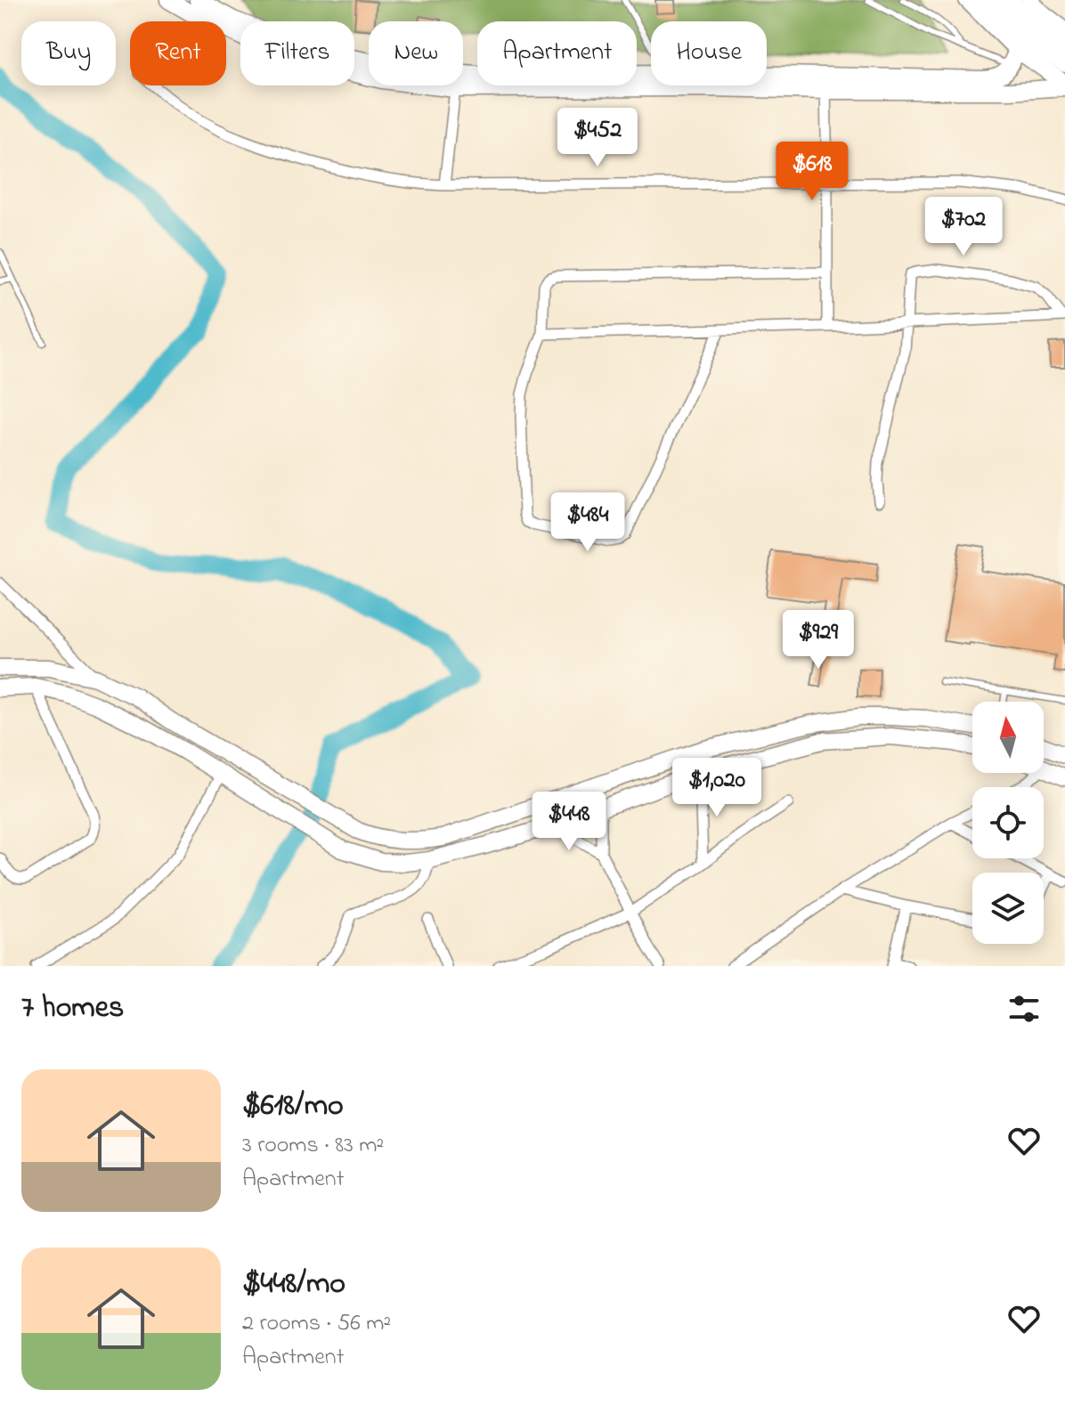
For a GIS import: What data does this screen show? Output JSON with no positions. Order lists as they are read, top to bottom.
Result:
{
  "north": "top",
  "page": {
    "chip": [
      "Buy",
      "Rent",
      "Filters",
      "New",
      "Apartment",
      "House"
    ],
    "price": [
      "$452",
      "$618",
      "$702",
      "$484",
      "$929",
      "$1,020",
      "$448"
    ],
    "heading": "7 homes",
    "list": [
      {
        "name": "$618/mo",
        "note": "3 rooms · 83 m² · Apartment"
      },
      {
        "name": "$448/mo",
        "note": "2 rooms · 56 m² · Apartment"
      }
    ]
  }
}
